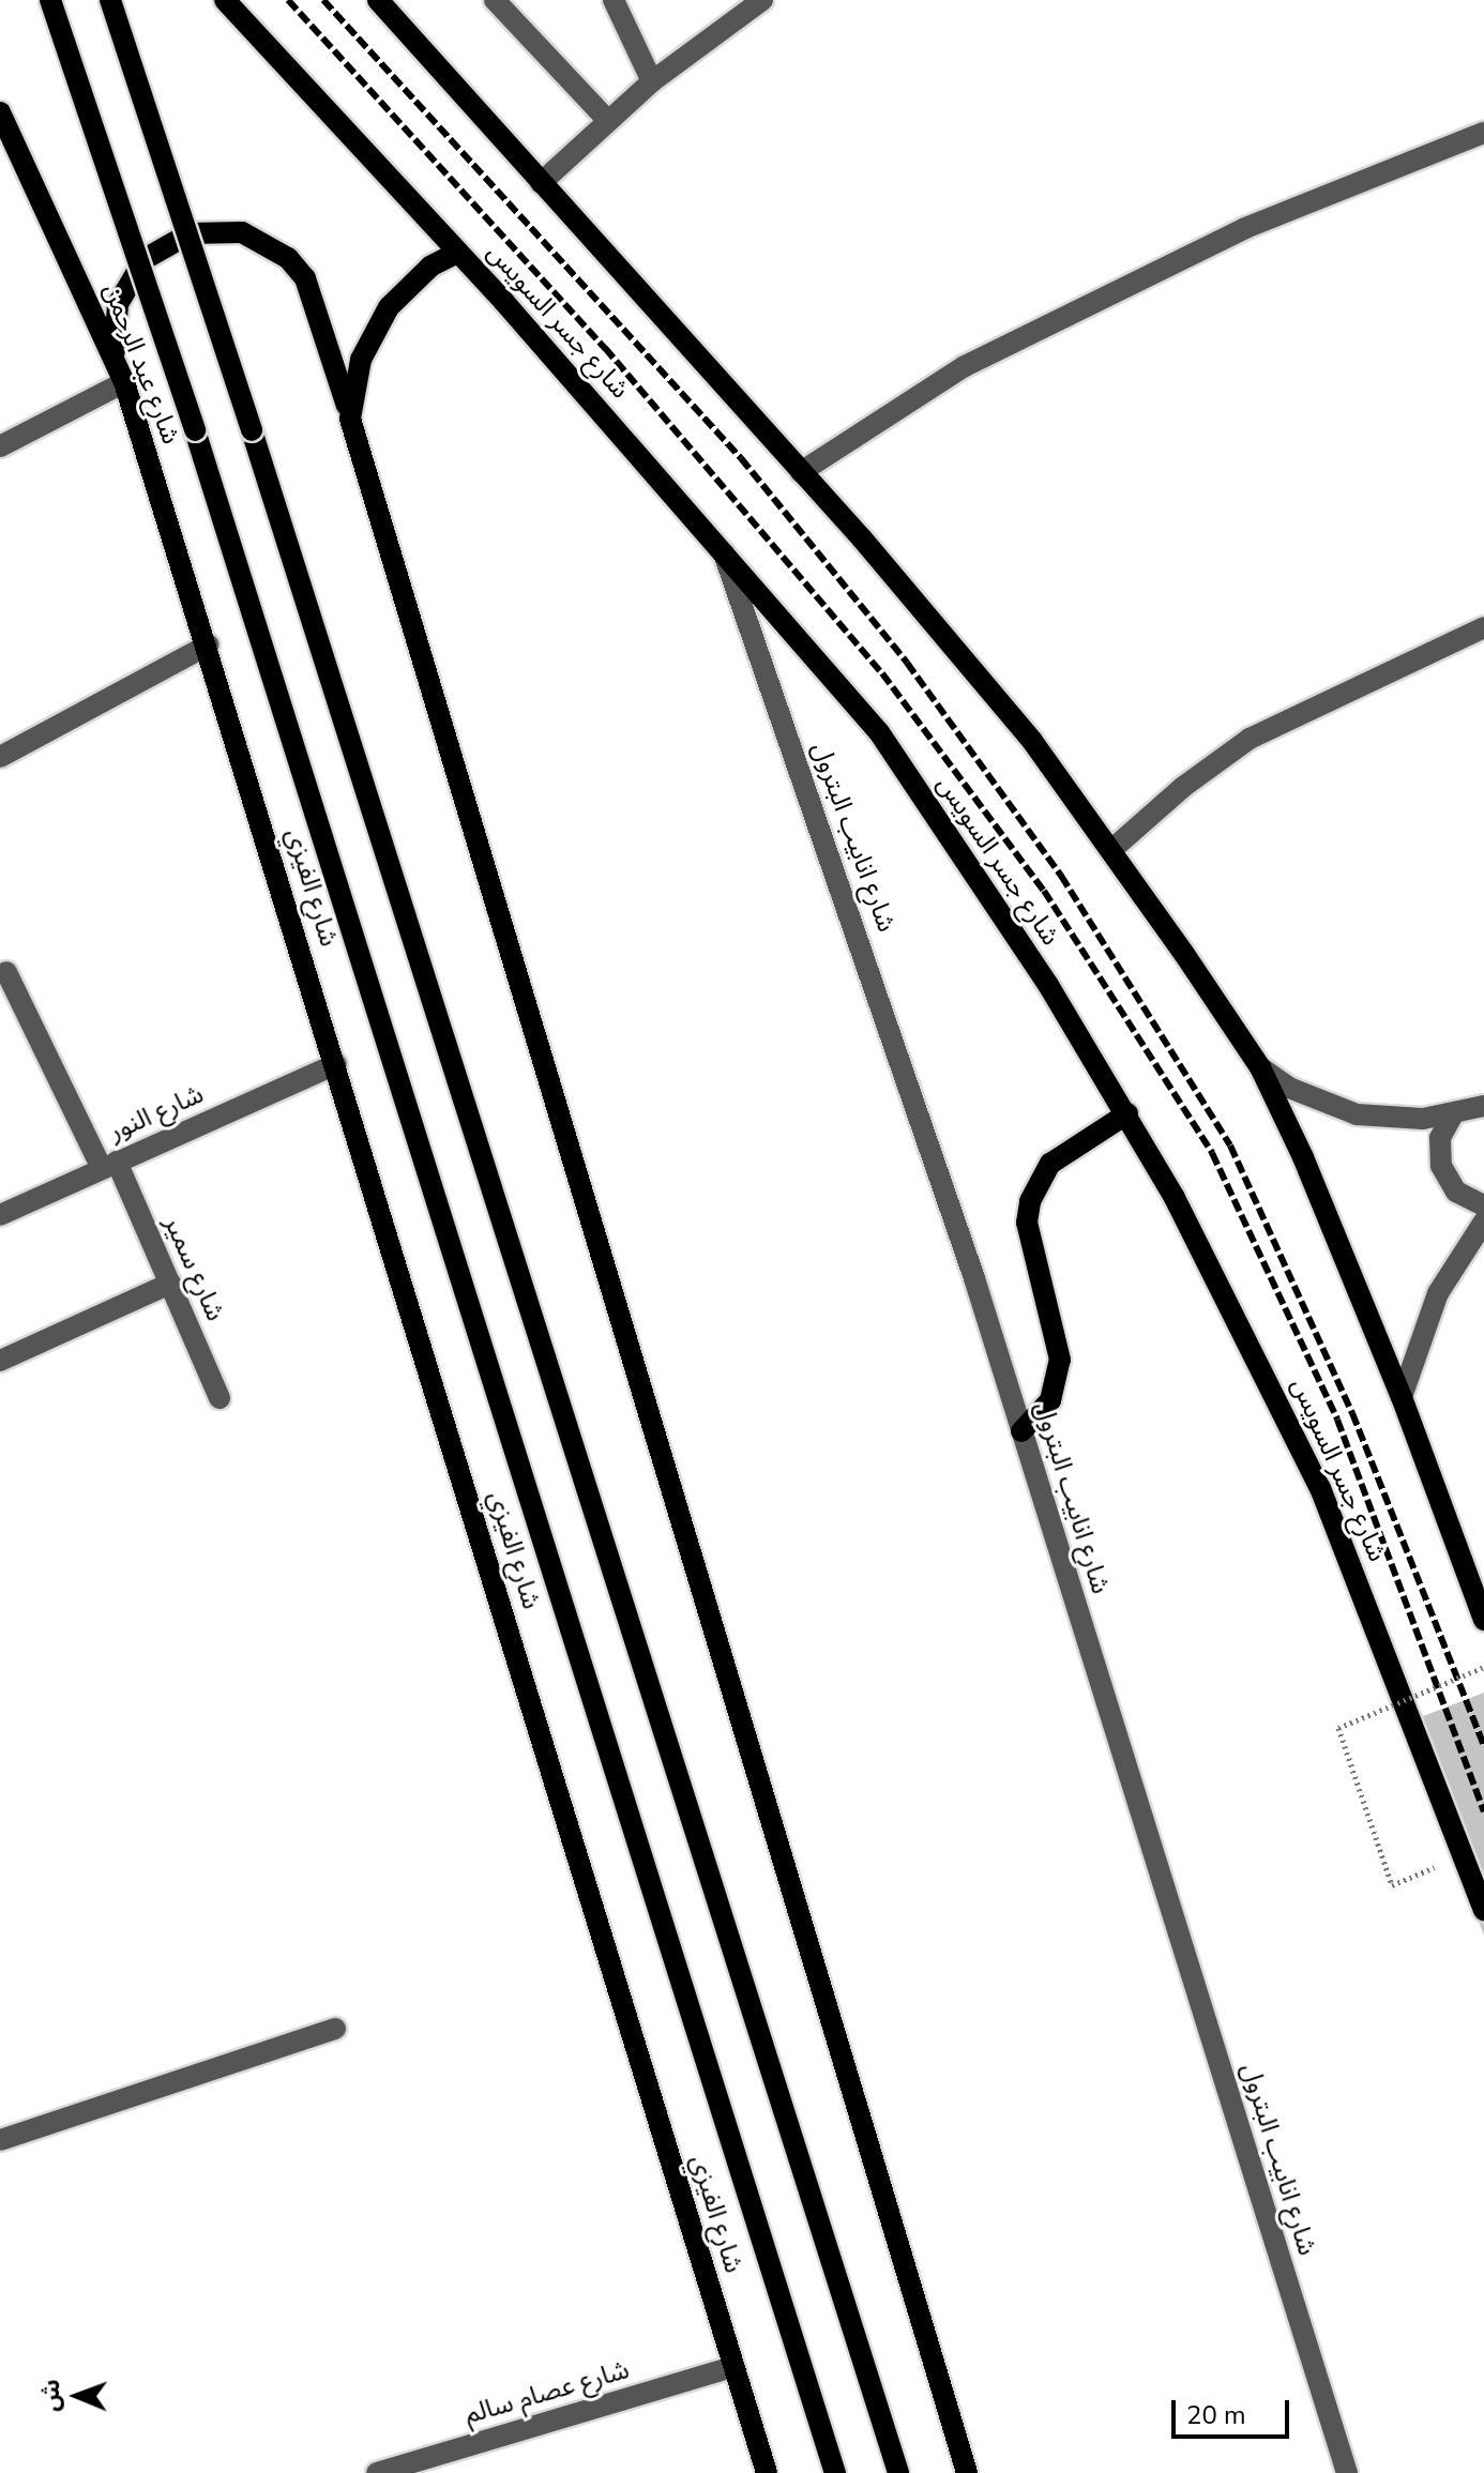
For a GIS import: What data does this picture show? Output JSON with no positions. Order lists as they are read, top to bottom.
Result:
{
  "streets": {
    "main road": ["شارع جسر السويس", "شارع عبد الرحمن", "شارع الفيزي"],
    "street": [
      "شارع انابيب البترول",
      "شارع النور",
      "شارع سمير",
      "شارع عصام سالم"
    ]
  },
  "crossings": [
    ["شارع جسر السويس", "شارع انابيب البترول"],
    ["شارع عبد الرحمن", "شارع الفيزي"],
    ["شارع الفيزي", "شارع النور"],
    ["شارع الفيزي", "شارع عصام سالم"],
    ["شارع النور", "شارع سمير"]
  ],
  "scale_bar": "20 m",
  "north": "left"
}
